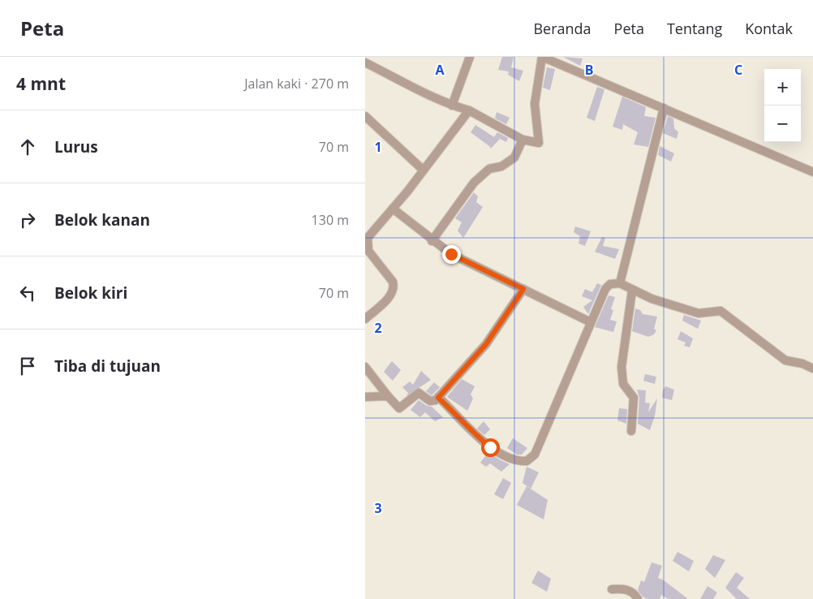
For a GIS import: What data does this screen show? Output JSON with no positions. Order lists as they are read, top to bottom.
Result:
{
  "page": {
    "header": "Peta",
    "nav": [
      "Beranda",
      "Peta",
      "Tentang",
      "Kontak"
    ],
    "heading": ["4 mnt", "Jalan kaki · 270 m"],
    "map_buttons": ["+", "−"],
    "list": [
      ["Lurus", "70 m"],
      ["Belok kanan", "130 m"],
      ["Belok kiri", "70 m"],
      "Tiba di tujuan"
    ]
  },
  "grid": {
    "columns": ["A", "B", "C"],
    "rows": ["1", "2", "3"]
  }
}
